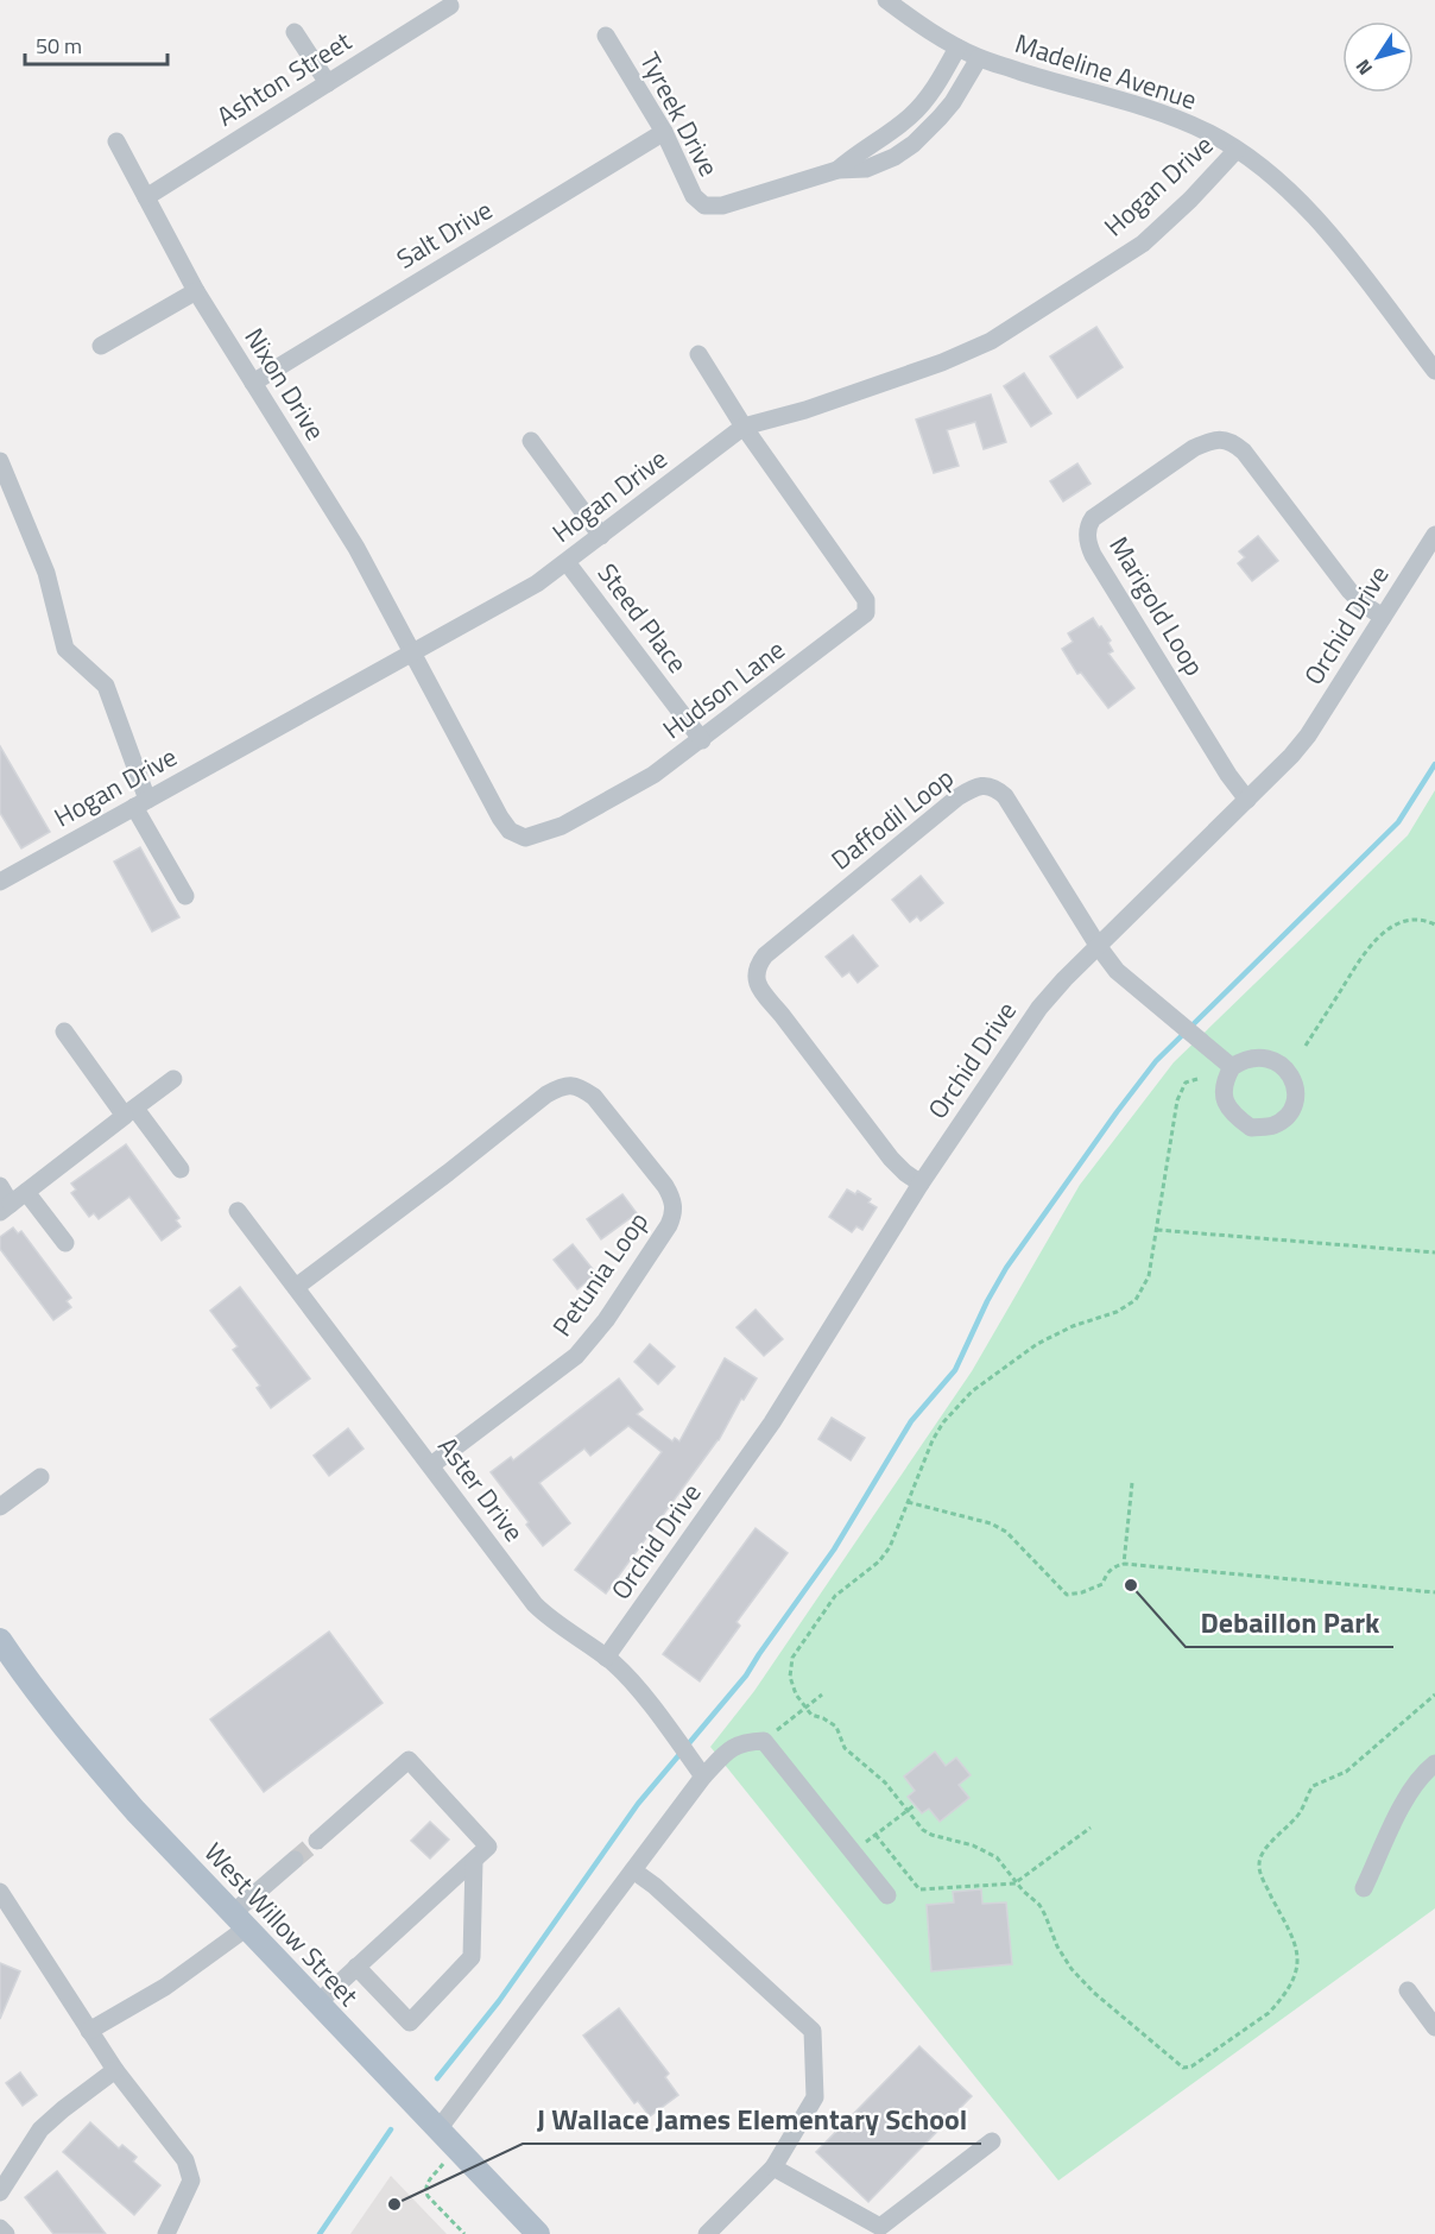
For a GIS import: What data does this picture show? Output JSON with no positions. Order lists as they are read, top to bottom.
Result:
{
  "streets": {
    "main road": ["West Willow Street"],
    "street": [
      "Madeline Avenue",
      "Ashton Street",
      "Tyreek Drive",
      "Hogan Drive",
      "Salt Drive",
      "Nixon Drive",
      "Marigold Loop",
      "Steed Place",
      "Orchid Drive",
      "Hudson Lane",
      "Daffodil Loop",
      "Petunia Loop",
      "Aster Drive"
    ]
  },
  "crossings": [
    ["Madeline Avenue", "Tyreek Drive"],
    ["Madeline Avenue", "Hogan Drive"],
    ["Ashton Street", "Nixon Drive"],
    ["Tyreek Drive", "Salt Drive"],
    ["Hogan Drive", "Nixon Drive"],
    ["Hogan Drive", "Steed Place"],
    ["Hogan Drive", "Hudson Lane"],
    ["Salt Drive", "Nixon Drive"],
    ["Nixon Drive", "Hudson Lane"],
    ["Marigold Loop", "Orchid Drive"],
    ["Steed Place", "Hudson Lane"],
    ["Orchid Drive", "Daffodil Loop"],
    ["Orchid Drive", "Aster Drive"],
    ["Petunia Loop", "Aster Drive"]
  ],
  "places": ["Debaillon Park", "J Wallace James Elementary School"],
  "scale_bar": "50 m",
  "north": "bottom left"
}
